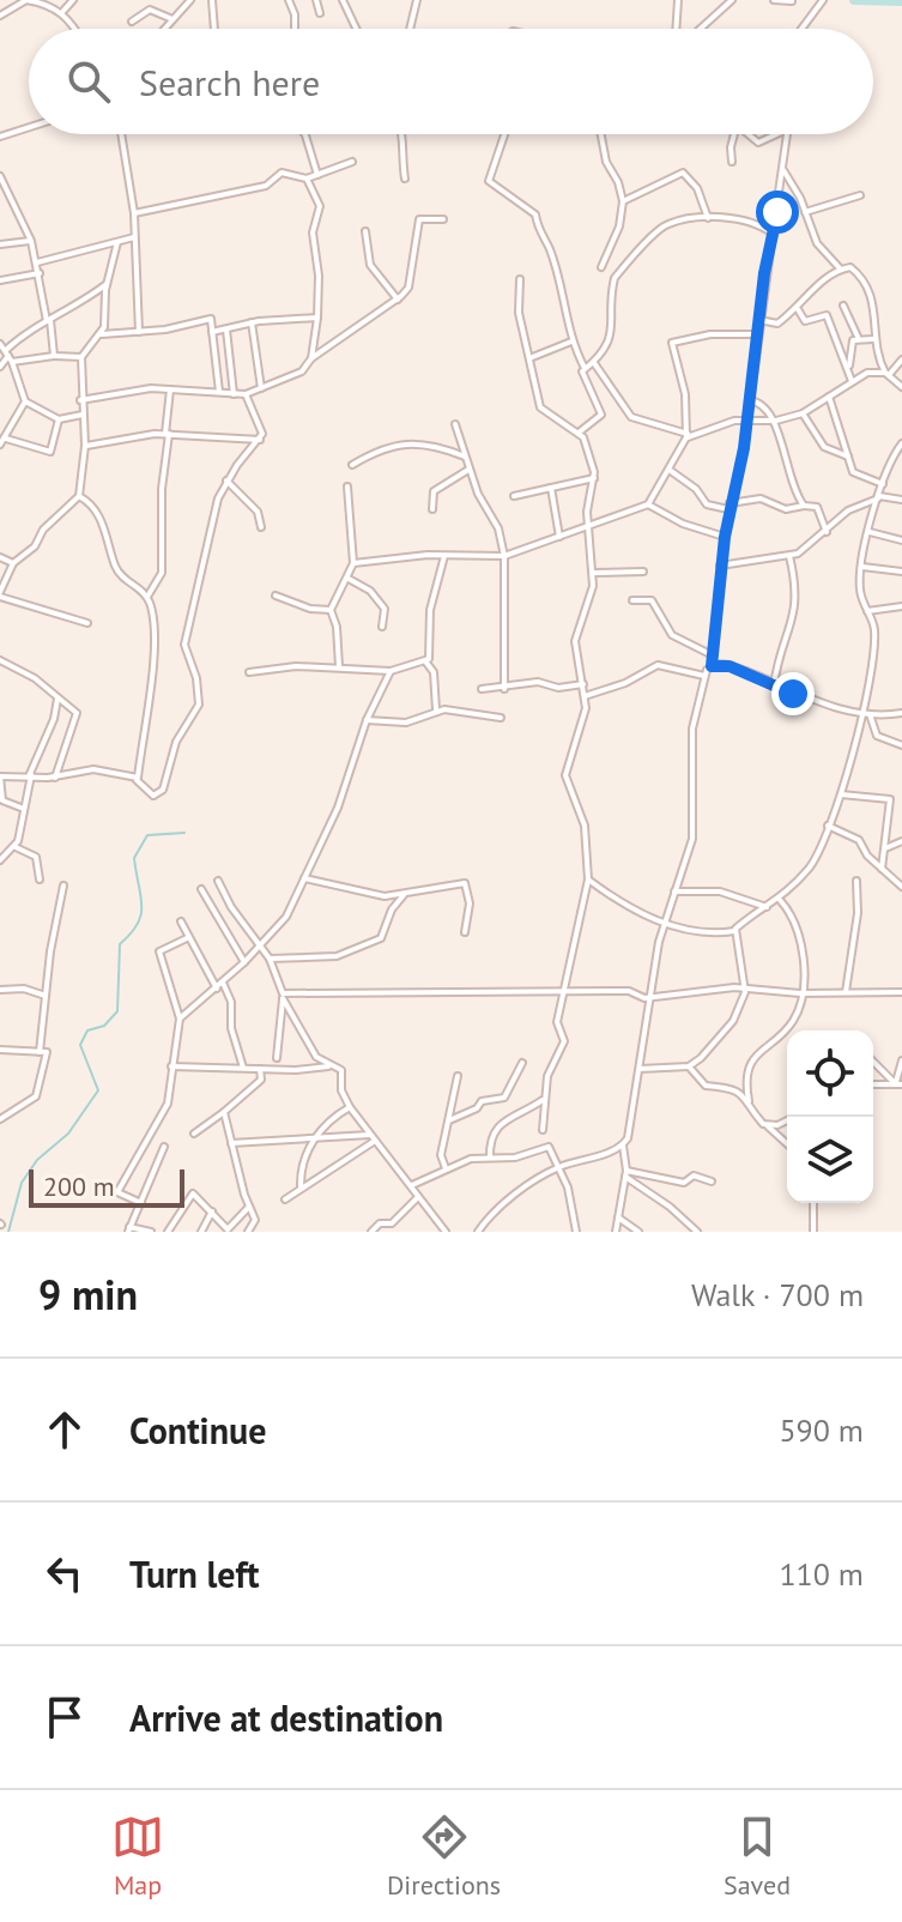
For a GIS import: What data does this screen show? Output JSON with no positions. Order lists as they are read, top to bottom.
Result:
{
  "scale_bar": "200 m",
  "page": {
    "search": "Search here",
    "scale": "200 m",
    "heading": ["9 min", "Walk · 700 m"],
    "list": [
      ["Continue", "590 m"],
      ["Turn left", "110 m"],
      "Arrive at destination"
    ],
    "nav": ["Map", "Directions", "Saved"]
  }
}
